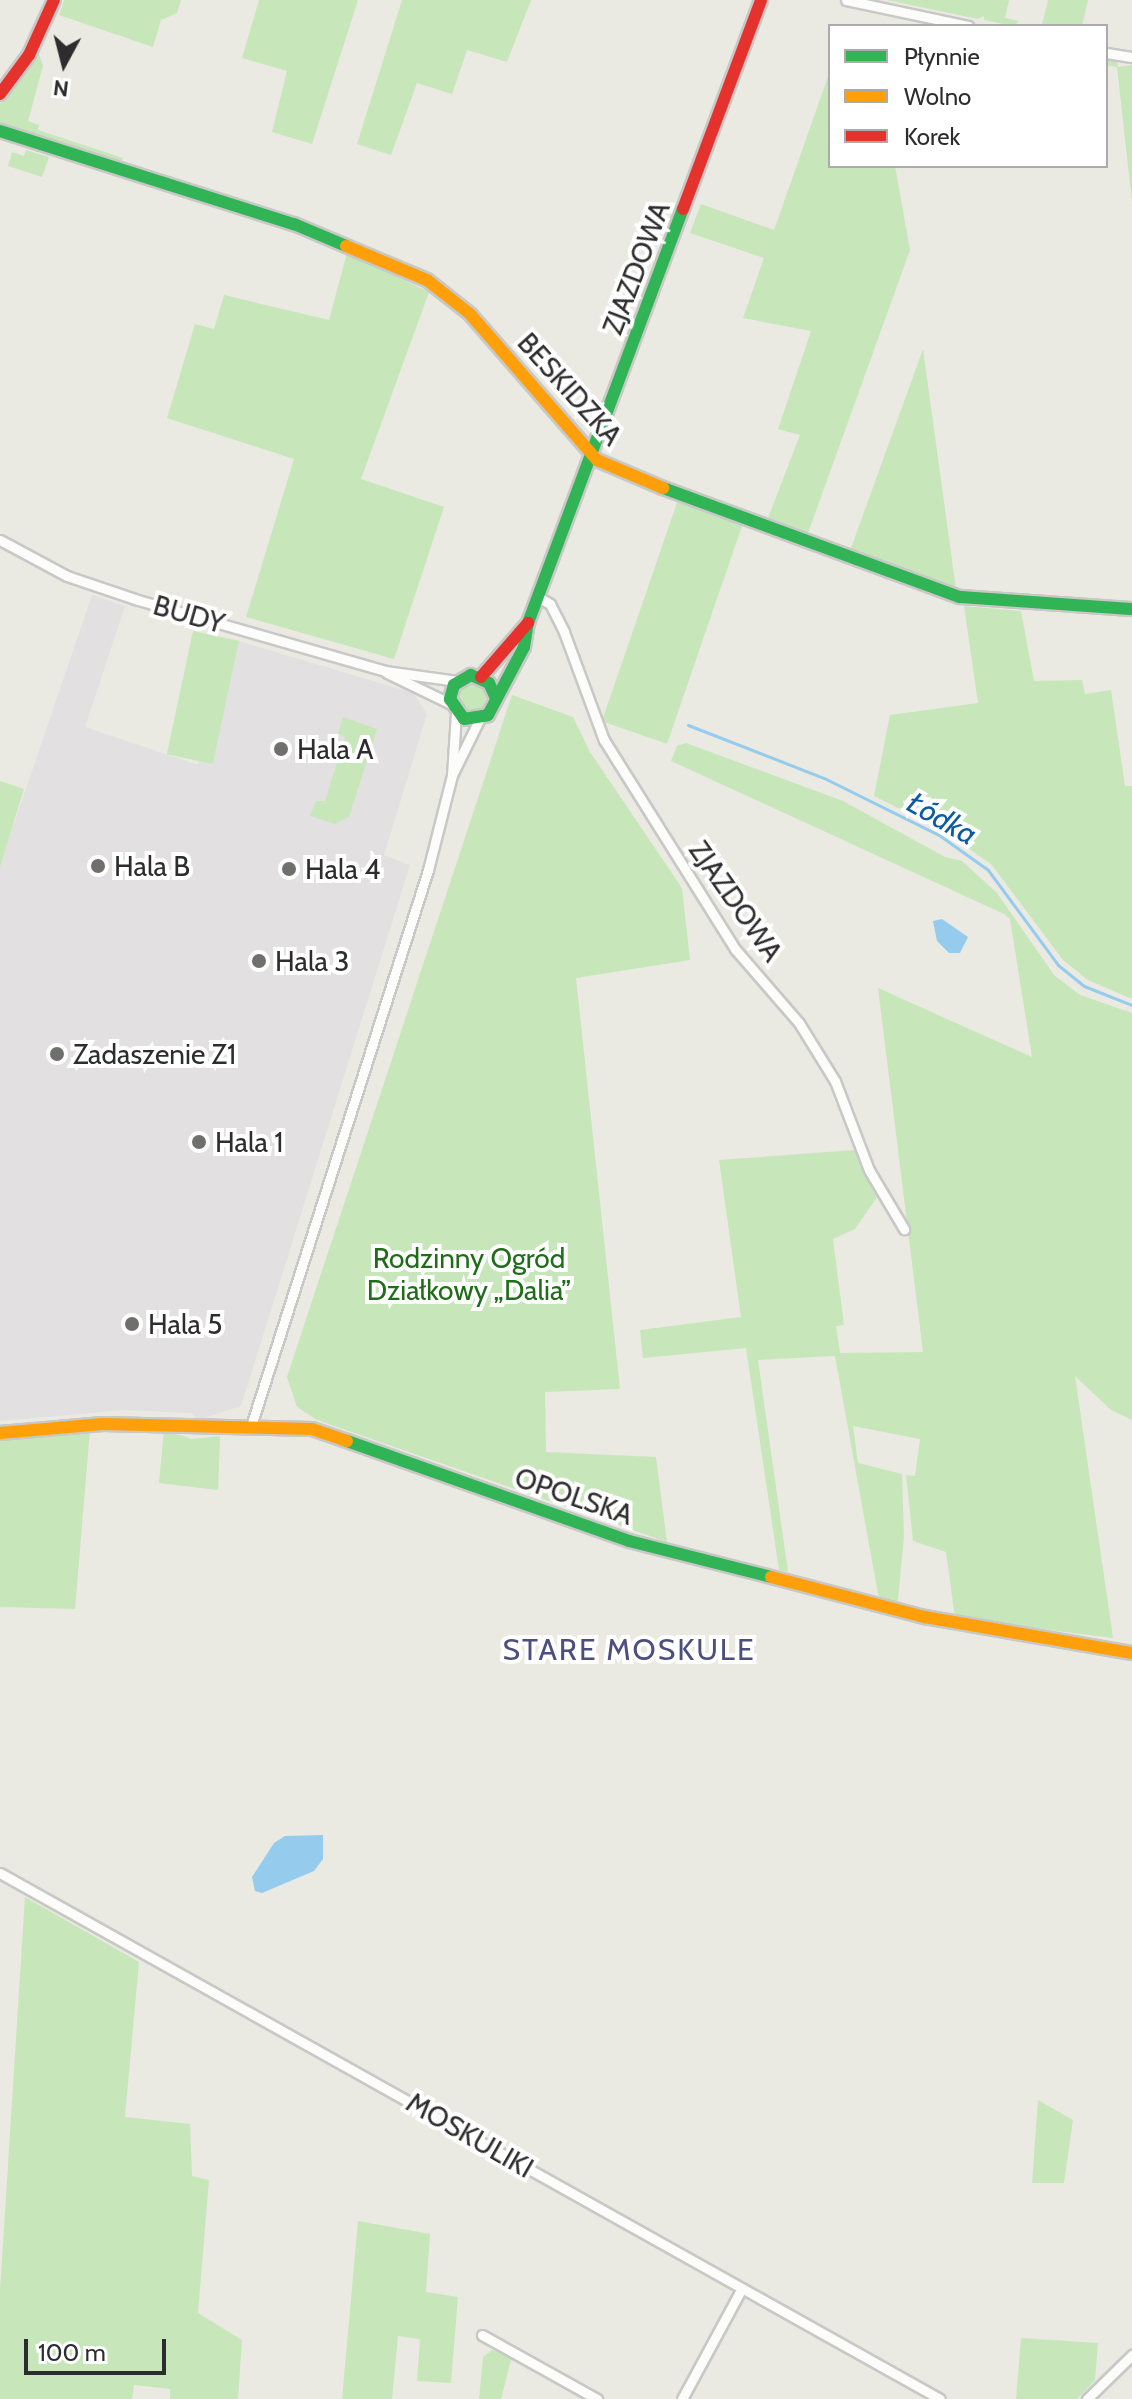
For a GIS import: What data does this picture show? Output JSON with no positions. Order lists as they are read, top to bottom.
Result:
{
  "streets": {
    "street": [
      "ZJAZDOWA",
      "BESKIDZKA",
      "BUDY",
      "OPOLSKA",
      "MOSKULIKI"
    ]
  },
  "crossings": [
    ["ZJAZDOWA", "BESKIDZKA"],
    ["ZJAZDOWA", "BUDY"]
  ],
  "districts": ["STARE MOSKULE"],
  "water": ["Łódka"],
  "parks": ["Rodzinny Ogród Działkowy „Dalia”"],
  "places": [
    "Hala A",
    "Hala B",
    "Hala 4",
    "Hala 3",
    "Zadaszenie Z1",
    "Hala 1",
    "Hala 5"
  ],
  "legend": ["Płynnie", "Wolno", "Korek"],
  "scale_bar": "100 m",
  "north": "bottom"
}
